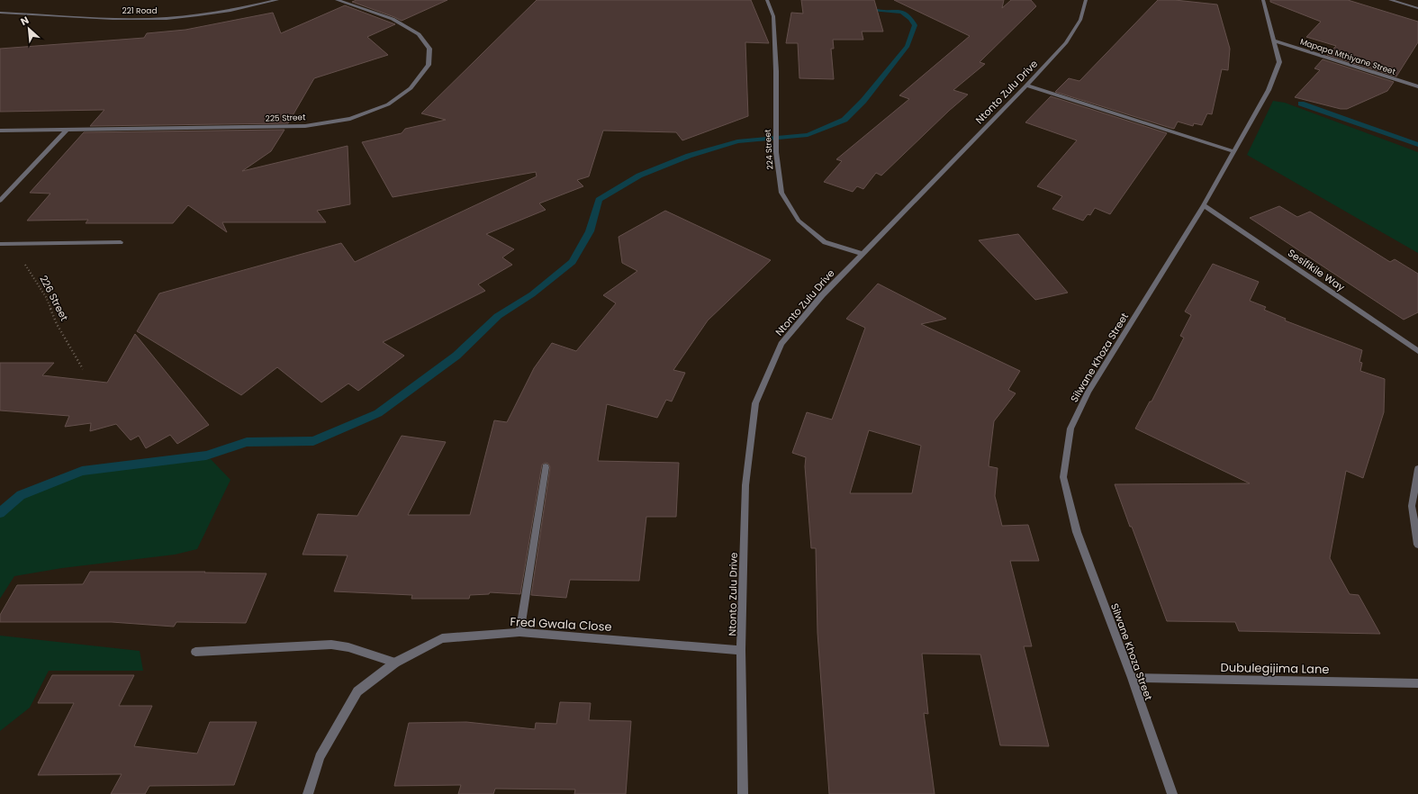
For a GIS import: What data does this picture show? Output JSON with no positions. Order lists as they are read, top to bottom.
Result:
{
  "streets": {
    "street": [
      "221 Road",
      "Mapapa Mthiyane Street",
      "Ntonto Zulu Drive",
      "225 Street",
      "224 Street",
      "Sesifikile Way",
      "Silwane Khoza Street",
      "Fred Gwala Close",
      "Dubulegijima Lane"
    ],
    "path": ["226 Street"]
  },
  "crossings": [
    ["Mapapa Mthiyane Street", "Silwane Khoza Street"],
    ["Ntonto Zulu Drive", "224 Street"],
    ["Ntonto Zulu Drive", "Fred Gwala Close"],
    ["Sesifikile Way", "Silwane Khoza Street"],
    ["Silwane Khoza Street", "Dubulegijima Lane"]
  ],
  "north": "top left"
}
